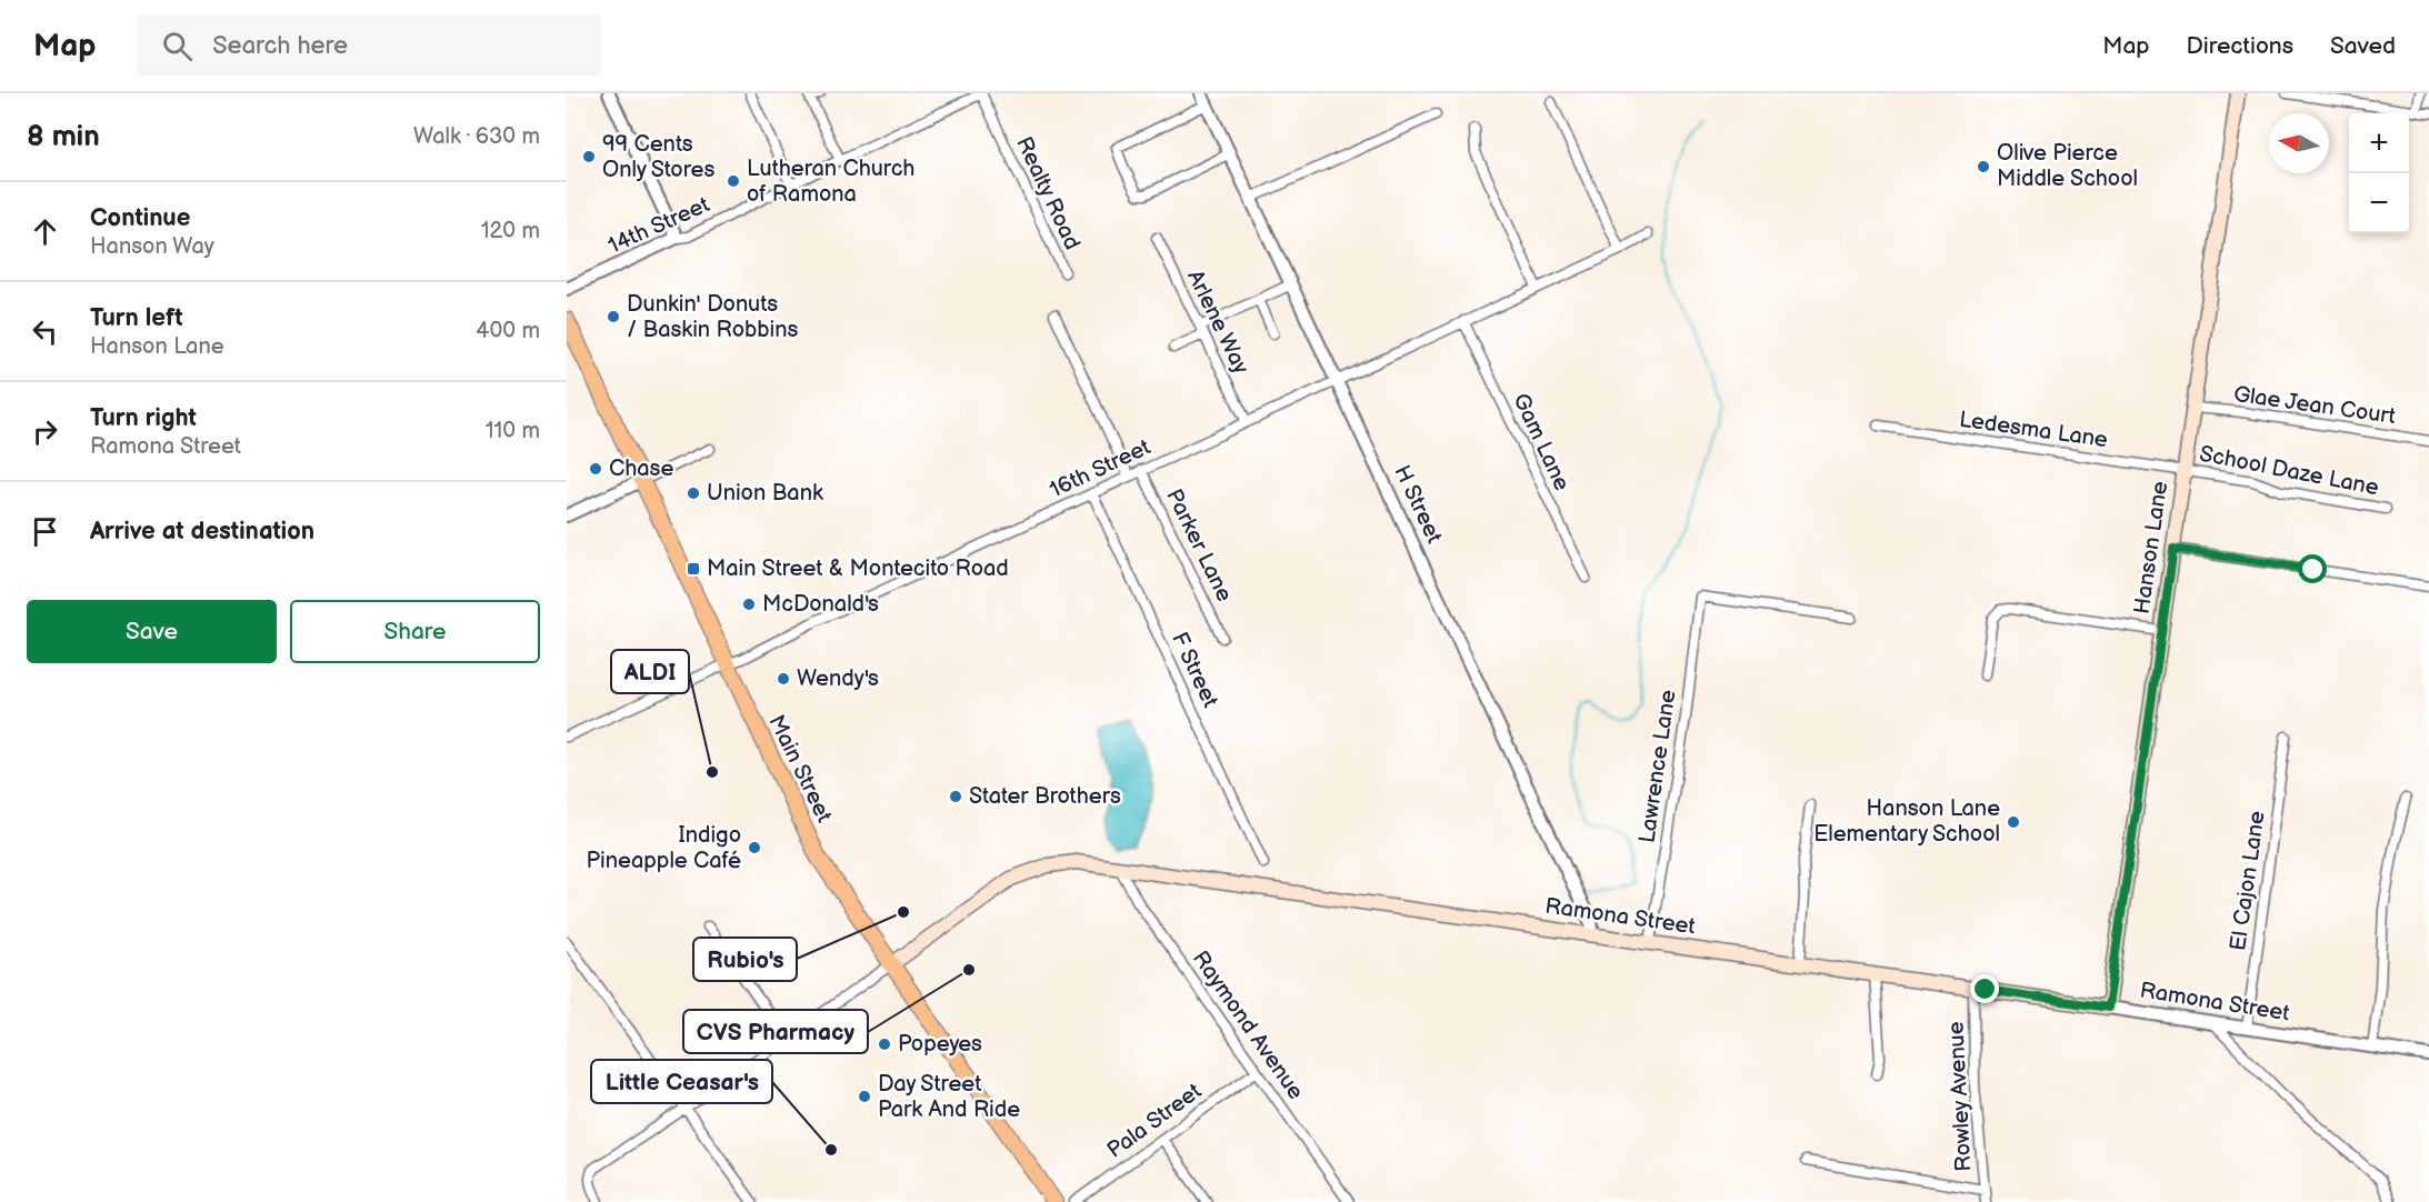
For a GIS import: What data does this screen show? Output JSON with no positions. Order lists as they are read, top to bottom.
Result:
{
  "streets": {
    "main road": ["Hanson Lane", "Main Street", "Ramona Street"],
    "street": [
      "Realty Road",
      "14th Street",
      "Arlene Way",
      "Glae Jean Court",
      "Ledesma Lane",
      "Gam Lane",
      "16th Street",
      "School Daze Lane",
      "H Street",
      "Parker Lane",
      "F Street",
      "Lawrence Lane",
      "El Cajon Lane",
      "Raymond Avenue",
      "Rowley Avenue",
      "Pala Street"
    ]
  },
  "crossings": [
    ["Realty Road", "14th Street"],
    ["Arlene Way", "16th Street"],
    ["Glae Jean Court", "Hanson Lane"],
    ["Ledesma Lane", "School Daze Lane"],
    ["Ledesma Lane", "Hanson Lane"],
    ["Gam Lane", "16th Street"],
    ["16th Street", "H Street"],
    ["16th Street", "Parker Lane"],
    ["16th Street", "F Street"],
    ["16th Street", "Main Street"],
    ["School Daze Lane", "Hanson Lane"],
    ["H Street", "Ramona Street"],
    ["Hanson Lane", "Ramona Street"],
    ["Lawrence Lane", "Ramona Street"],
    ["Main Street", "Ramona Street"],
    ["El Cajon Lane", "Ramona Street"],
    ["Ramona Street", "Raymond Avenue"],
    ["Ramona Street", "Rowley Avenue"],
    ["Raymond Avenue", "Pala Street"]
  ],
  "places": {
    "other": [
      "99 Cents Only Stores",
      "Olive Pierce Middle School",
      "Lutheran Church of Ramona",
      "Dunkin' Donuts / Baskin Robbins",
      "Chase",
      "Union Bank",
      "McDonald's",
      "Wendy's",
      "ALDI",
      "Stater Brothers",
      "Hanson Lane Elementary School",
      "Indigo Pineapple Café",
      "Rubio's",
      "CVS Pharmacy",
      "Popeyes",
      "Day Street Park And Ride",
      "Little Ceasar's"
    ],
    "transit": ["Main Street & Montecito Road"]
  },
  "north": "left",
  "page": {
    "header": "Map",
    "search": "Search here",
    "nav": ["Map", "Directions", "Saved"],
    "heading": ["8 min", "Walk · 630 m"],
    "map_buttons": ["+", "−"],
    "list": [
      ["Continue", "Hanson Way", "120 m"],
      ["Turn left", "Hanson Lane", "400 m"],
      ["Turn right", "Ramona Street", "110 m"],
      "Arrive at destination"
    ],
    "buttons": ["Save", "Share"]
  }
}
